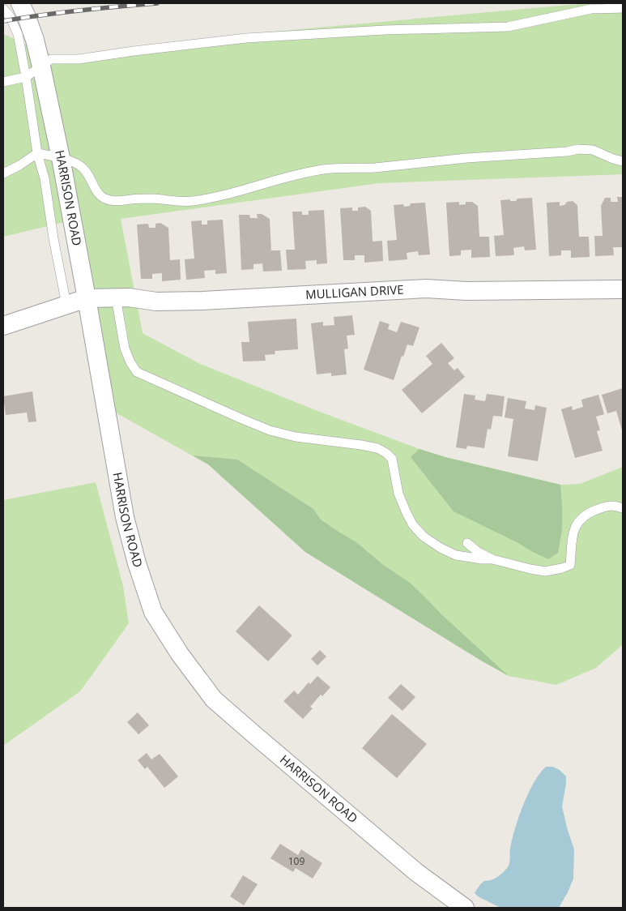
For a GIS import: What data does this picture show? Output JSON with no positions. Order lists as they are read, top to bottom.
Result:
{
  "streets": {
    "street": ["HARRISON ROAD", "MULLIGAN DRIVE"]
  },
  "crossings": [
    ["HARRISON ROAD", "MULLIGAN DRIVE"]
  ],
  "house_numbers": ["109"]
}
